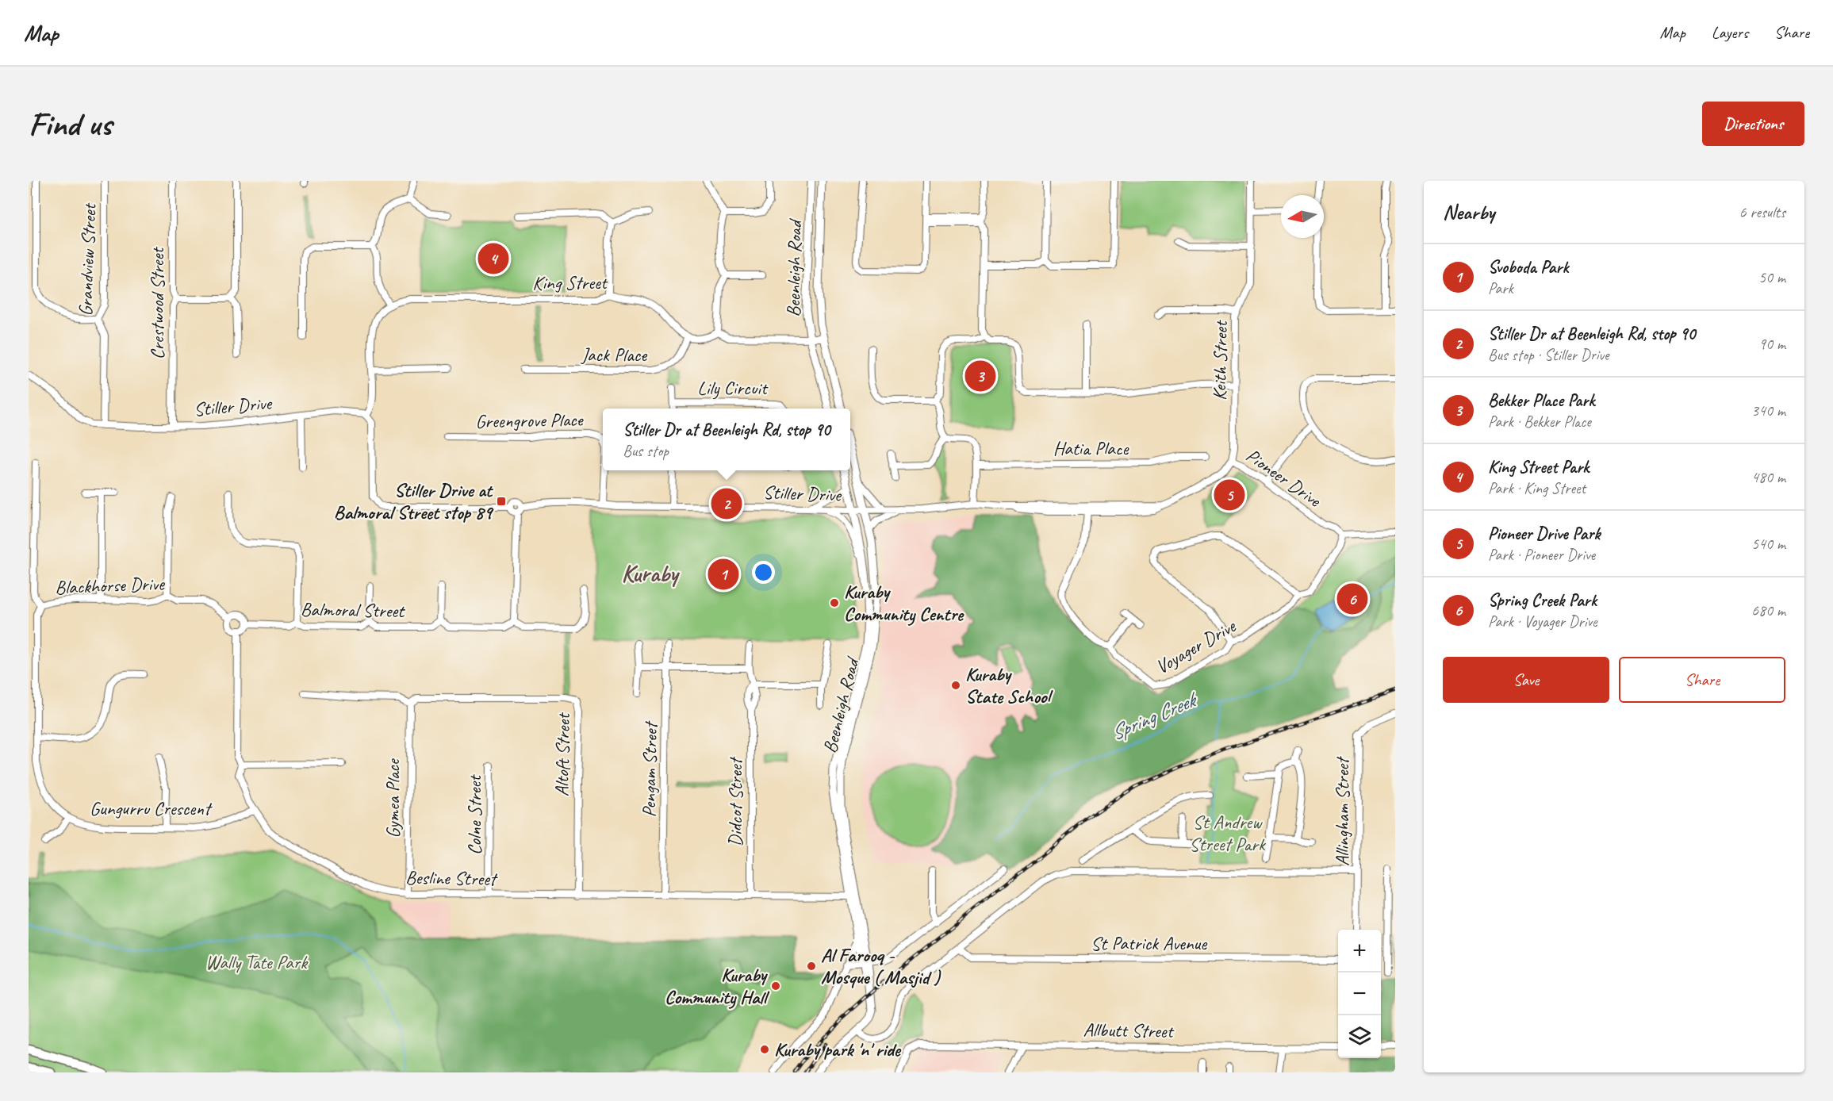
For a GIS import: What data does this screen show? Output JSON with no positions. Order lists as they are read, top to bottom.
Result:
{
  "streets": {
    "main road": ["Beenleigh Road"],
    "street": [
      "Grandview Street",
      "King Street",
      "Crestwood Street",
      "Jack Place",
      "Keith Street",
      "Lily Circuit",
      "Stiller Drive",
      "Greengrove Place",
      "Hatia Place",
      "Pioneer Drive",
      "Blackhorse Drive",
      "Balmoral Street",
      "Voyager Drive",
      "Altoft Street",
      "Pengam Street",
      "Gymea Place",
      "Didcot Street",
      "Gungurru Crescent",
      "Allingham Street",
      "Colne Street",
      "Besline Street",
      "St Patrick Avenue",
      "Allbutt Street"
    ]
  },
  "crossings": [
    ["Grandview Street", "Stiller Drive"],
    ["Beenleigh Road", "Stiller Drive"],
    ["Beenleigh Road", "Pioneer Drive"],
    ["Beenleigh Road", "Besline Street"],
    ["King Street", "Jack Place"],
    ["Crestwood Street", "Stiller Drive"],
    ["Keith Street", "Pioneer Drive"],
    ["Stiller Drive", "Greengrove Place"],
    ["Stiller Drive", "Pioneer Drive"],
    ["Pioneer Drive", "Voyager Drive"],
    ["Blackhorse Drive", "Balmoral Street"],
    ["Blackhorse Drive", "Gungurru Crescent"],
    ["Blackhorse Drive", "Besline Street"],
    ["Balmoral Street", "Besline Street"],
    ["Altoft Street", "Gymea Place"],
    ["Altoft Street", "Besline Street"],
    ["Pengam Street", "Besline Street"],
    ["Gymea Place", "Besline Street"],
    ["Didcot Street", "Besline Street"],
    ["Gungurru Crescent", "Besline Street"],
    ["Colne Street", "Besline Street"]
  ],
  "districts": ["Kuraby"],
  "water": ["Spring Creek"],
  "parks": ["St Andrew Street Park", "Wally Tate Park"],
  "places": {
    "transit": ["Stiller Drive at Balmoral Street stop 89"],
    "other": [
      "Kuraby Community Centre",
      "Kuraby State School",
      "Al Farooq - Mosque ( Masjid )",
      "Kuraby Community Hall",
      "Kuraby park 'n' ride"
    ]
  },
  "north": "left",
  "page": {
    "header": "Map",
    "nav": ["Map", "Layers", "Share"],
    "buttons": [
      "Directions",
      ["Save", "Share"]
    ],
    "title": "Find us",
    "heading": ["Nearby", "6 results"],
    "pins": [
      "4",
      "3",
      "5",
      "2",
      "1",
      "6"
    ],
    "list": [
      {
        "mark": "1",
        "name": "Svoboda Park",
        "note": "Park",
        "value": "50 m"
      },
      {
        "mark": "2",
        "name": "Stiller Dr at Beenleigh Rd, stop 90",
        "note": "Bus stop · Stiller Drive",
        "value": "90 m"
      },
      {
        "mark": "3",
        "name": "Bekker Place Park",
        "note": "Park · Bekker Place",
        "value": "340 m"
      },
      {
        "mark": "4",
        "name": "King Street Park",
        "note": "Park · King Street",
        "value": "480 m"
      },
      {
        "mark": "5",
        "name": "Pioneer Drive Park",
        "note": "Park · Pioneer Drive",
        "value": "540 m"
      },
      {
        "mark": "6",
        "name": "Spring Creek Park",
        "note": "Park · Voyager Drive",
        "value": "680 m"
      }
    ],
    "popup": ["Stiller Dr at Beenleigh Rd, stop 90", "Bus stop"],
    "map_buttons": ["+", "−"]
  }
}
